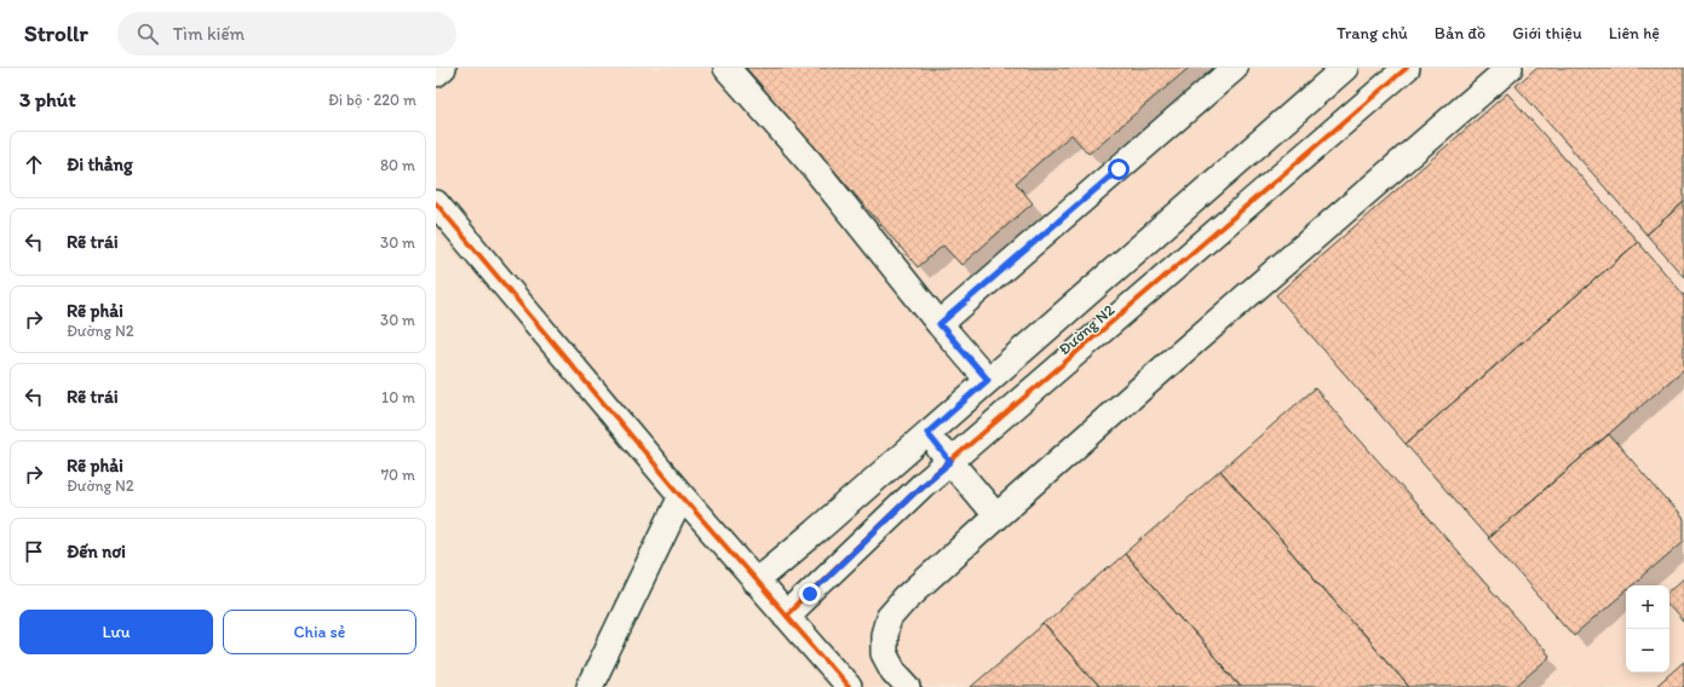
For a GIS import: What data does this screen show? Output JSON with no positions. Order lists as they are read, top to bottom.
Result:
{
  "streets": {
    "street": ["Đường N2"]
  },
  "page": {
    "header": "Strollr",
    "search": "Tìm kiếm",
    "nav": [
      "Trang chủ",
      "Bản đồ",
      "Giới thiệu",
      "Liên hệ"
    ],
    "heading": ["3 phút", "Đi bộ · 220 m"],
    "list": [
      ["Đi thẳng", "80 m"],
      ["Rẽ trái", "30 m"],
      ["Rẽ phải", "Đường N2", "30 m"],
      ["Rẽ trái", "10 m"],
      ["Rẽ phải", "Đường N2", "70 m"],
      "Đến nơi"
    ],
    "map_buttons": ["+", "−"],
    "buttons": ["Lưu", "Chia sẻ"]
  }
}
